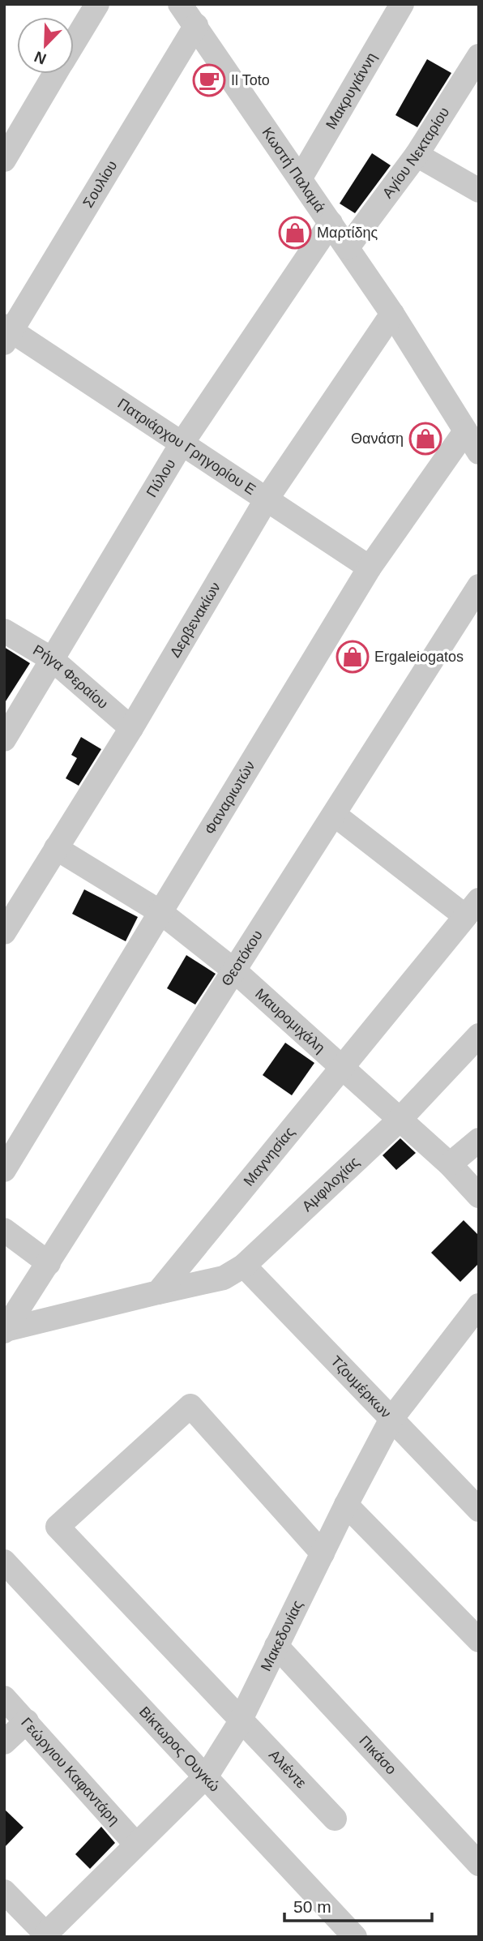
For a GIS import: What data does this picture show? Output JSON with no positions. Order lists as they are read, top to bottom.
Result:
{
  "streets": {
    "street": [
      "Μακρυγιάννη",
      "Αγίου Νεκταρίου",
      "Κωστή Παλαμά",
      "Σουλίου",
      "Πατριάρχου Γρηγορίου Ε",
      "Πύλου",
      "Δερβενακίων",
      "Ρήγα Φεραίου",
      "Φαναριωτών",
      "Θεοτόκου",
      "Μαυρομιχάλη",
      "Μαγνησίας",
      "Αμφιλοχίας",
      "Τζουμέρκων",
      "Μακεδονίας",
      "Βίκτωρος Ουγκώ",
      "Πικάσο",
      "Αλιέντε",
      "Γεώργιου Καφαντάρη"
    ]
  },
  "crossings": [
    ["Μακρυγιάννη", "Κωστή Παλαμά"],
    ["Αγίου Νεκταρίου", "Κωστή Παλαμά"],
    ["Κωστή Παλαμά", "Σουλίου"],
    ["Κωστή Παλαμά", "Πύλου"],
    ["Κωστή Παλαμά", "Δερβενακίων"],
    ["Κωστή Παλαμά", "Φαναριωτών"],
    ["Σουλίου", "Πατριάρχου Γρηγορίου Ε"],
    ["Πατριάρχου Γρηγορίου Ε", "Πύλου"],
    ["Πατριάρχου Γρηγορίου Ε", "Δερβενακίων"],
    ["Πατριάρχου Γρηγορίου Ε", "Φαναριωτών"],
    ["Πύλου", "Ρήγα Φεραίου"],
    ["Δερβενακίων", "Ρήγα Φεραίου"],
    ["Δερβενακίων", "Μαυρομιχάλη"],
    ["Φαναριωτών", "Μαυρομιχάλη"],
    ["Θεοτόκου", "Μαυρομιχάλη"],
    ["Μαυρομιχάλη", "Μαγνησίας"],
    ["Μαυρομιχάλη", "Αμφιλοχίας"],
    ["Μαγνησίας", "Αμφιλοχίας"],
    ["Αμφιλοχίας", "Τζουμέρκων"],
    ["Τζουμέρκων", "Μακεδονίας"],
    ["Μακεδονίας", "Βίκτωρος Ουγκώ"],
    ["Μακεδονίας", "Πικάσο"],
    ["Μακεδονίας", "Αλιέντε"],
    ["Μακεδονίας", "Γεώργιου Καφαντάρη"]
  ],
  "places": {
    "cafe": ["Il Toto"],
    "shop": ["Μαρτίδης", "Θανάση", "Ergaleiogatos"]
  },
  "scale_bar": "50 m",
  "north": "bottom left"
}
